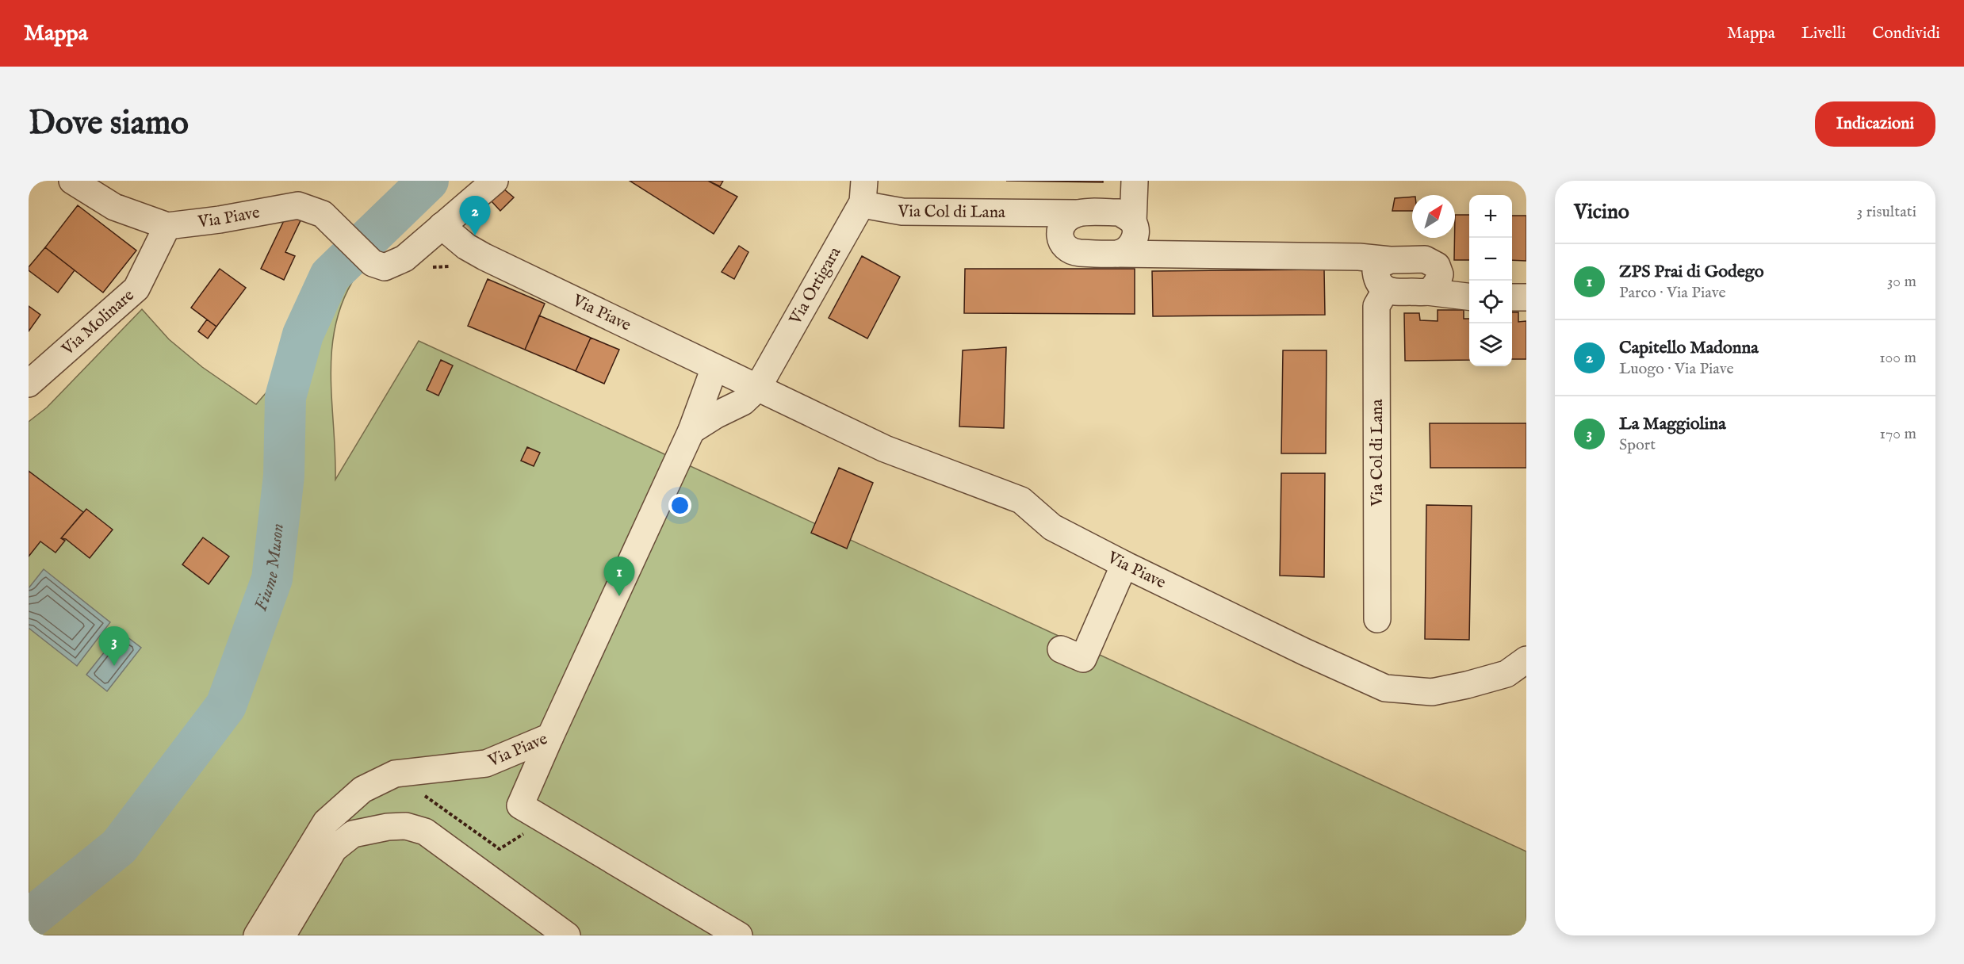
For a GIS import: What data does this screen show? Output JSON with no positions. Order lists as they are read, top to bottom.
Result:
{
  "streets": {
    "street": [
      "Via Col di Lana",
      "Via Piave",
      "Via Ortigara",
      "Via Molinare"
    ]
  },
  "crossings": [
    ["Via Col di Lana", "Via Ortigara"],
    ["Via Piave", "Via Ortigara"],
    ["Via Piave", "Via Molinare"]
  ],
  "water": ["Fiume Muson"],
  "north": "top right",
  "page": {
    "header": "Mappa",
    "nav": ["Mappa", "Livelli", "Condividi"],
    "buttons": "Indicazioni",
    "title": "Dove siamo",
    "heading": ["Vicino", "3 risultati"],
    "map_buttons": ["+", "−"],
    "pins": ["2", "1", "3"],
    "list": [
      {
        "mark": "1",
        "name": "ZPS Prai di Godego",
        "note": "Parco · Via Piave",
        "value": "30 m"
      },
      {
        "mark": "2",
        "name": "Capitello Madonna",
        "note": "Luogo · Via Piave",
        "value": "100 m"
      },
      {
        "mark": "3",
        "name": "La Maggiolina",
        "note": "Sport",
        "value": "170 m"
      }
    ]
  }
}
